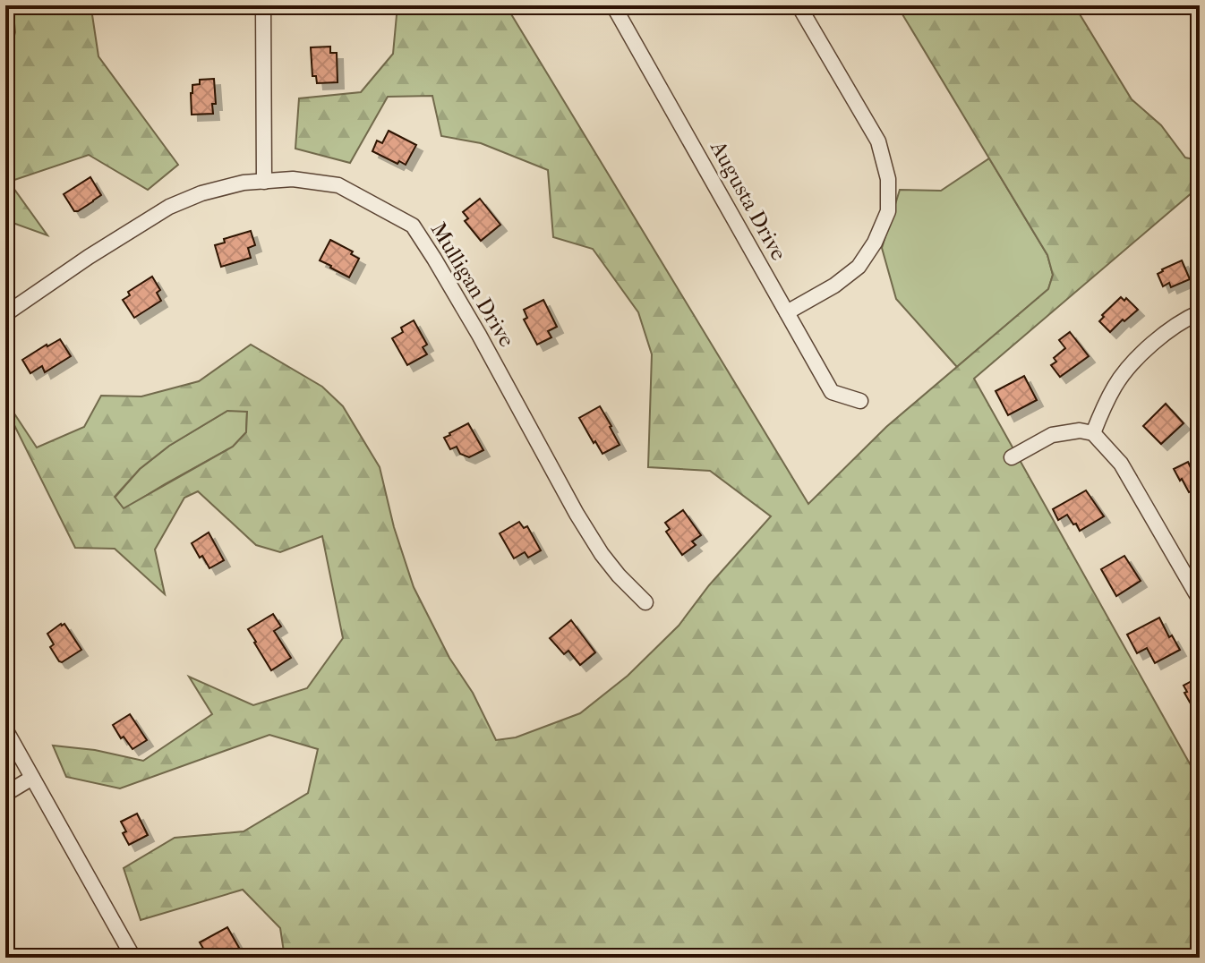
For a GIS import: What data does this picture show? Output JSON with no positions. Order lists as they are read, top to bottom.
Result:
{
  "streets": {
    "street": ["Augusta Drive", "Mulligan Drive"]
  }
}
